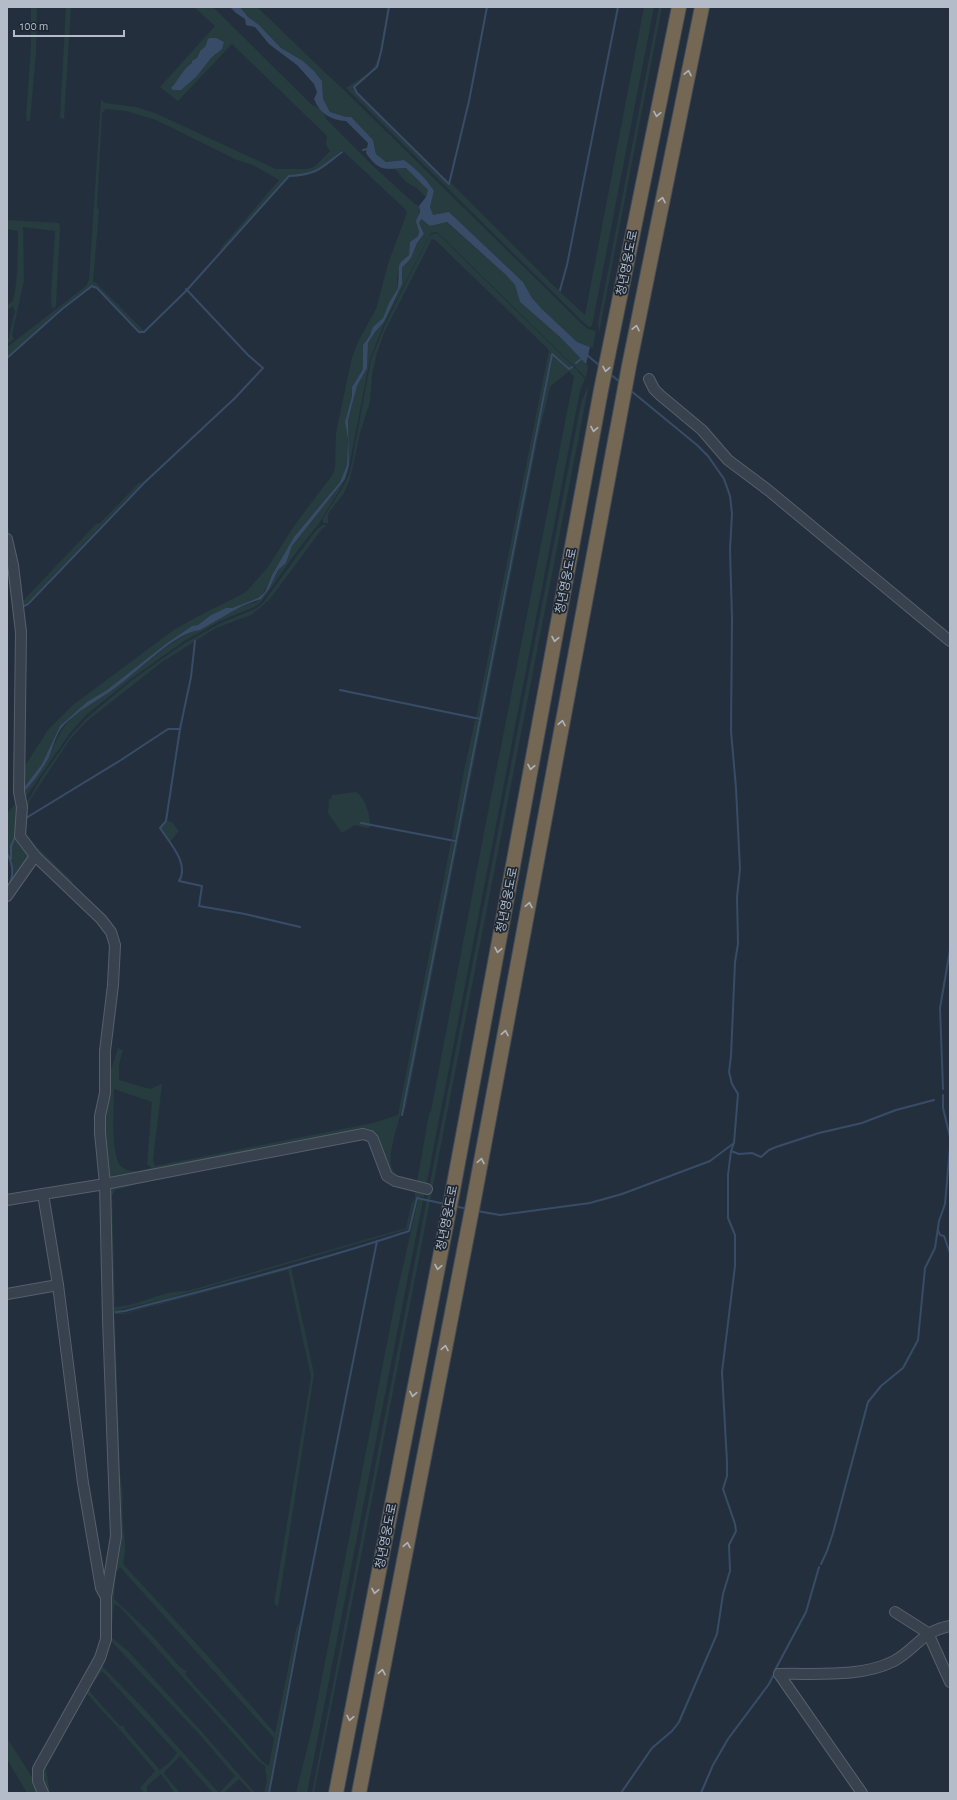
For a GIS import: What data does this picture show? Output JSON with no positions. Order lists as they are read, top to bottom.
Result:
{
  "streets": {
    "highway": ["청년영웅도로"]
  },
  "scale_bar": "100 m"
}
